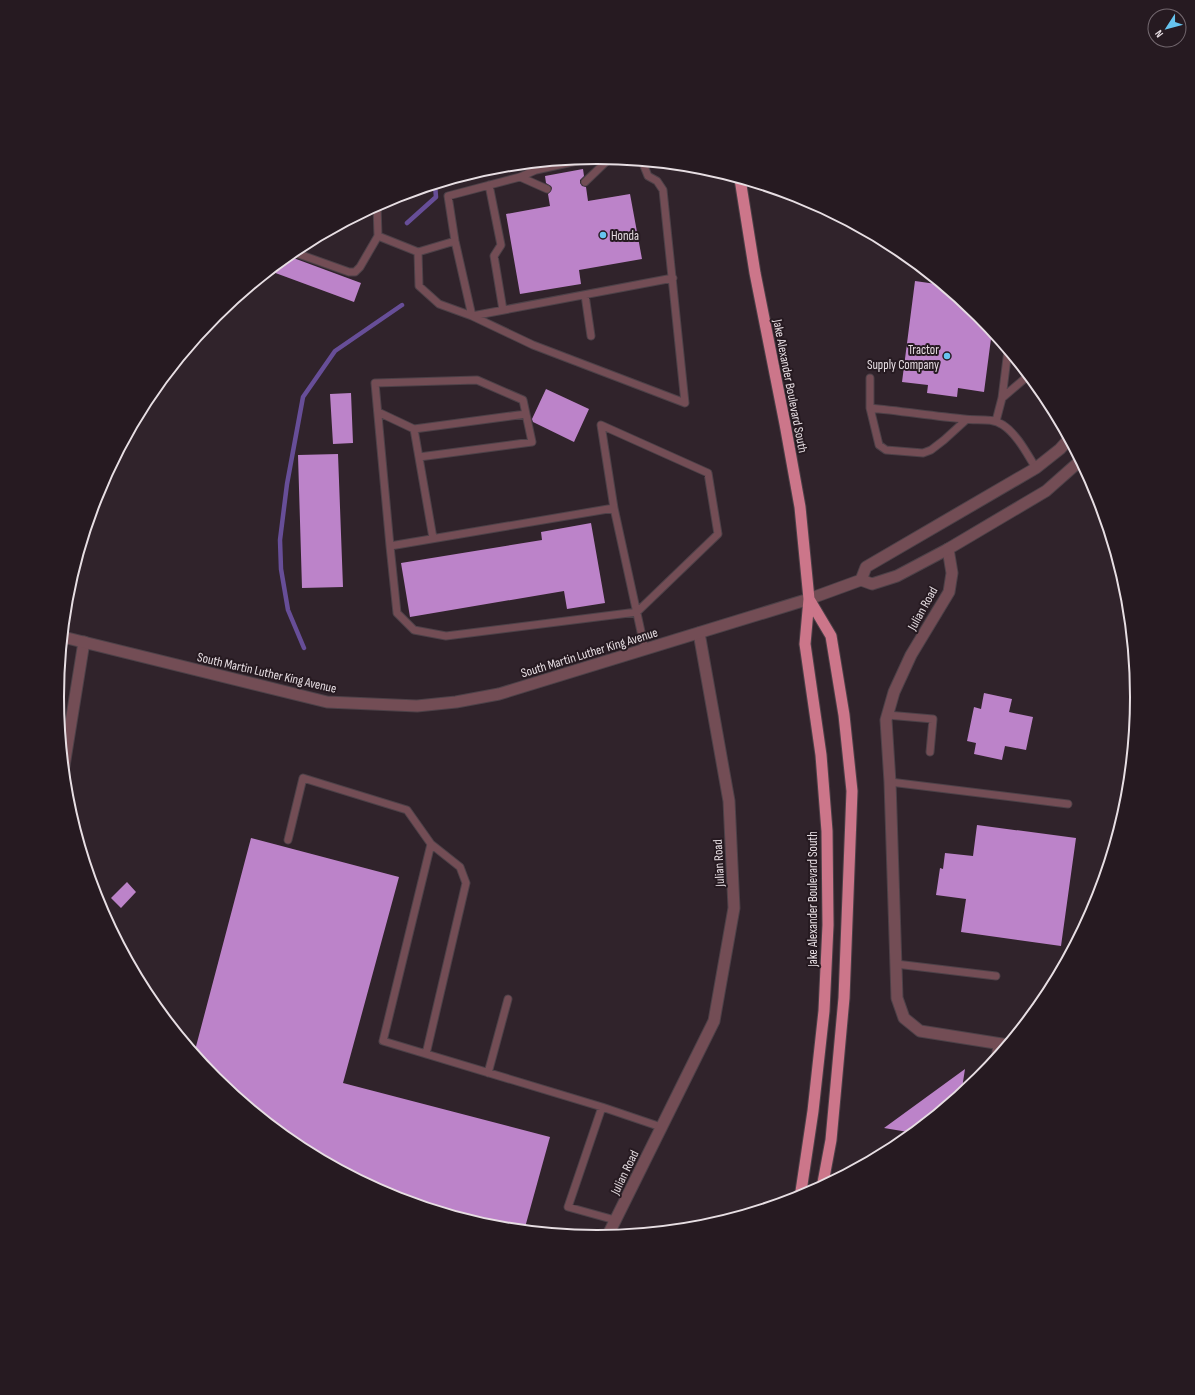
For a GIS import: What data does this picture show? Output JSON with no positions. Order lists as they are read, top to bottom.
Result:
{
  "streets": {
    "highway": ["Jake Alexander Boulevard South"],
    "street": ["Julian Road", "South Martin Luther King Avenue"]
  },
  "crossings": [
    ["Julian Road", "South Martin Luther King Avenue"]
  ],
  "places": ["Honda", "Tractor Supply Company"],
  "north": "bottom left"
}
